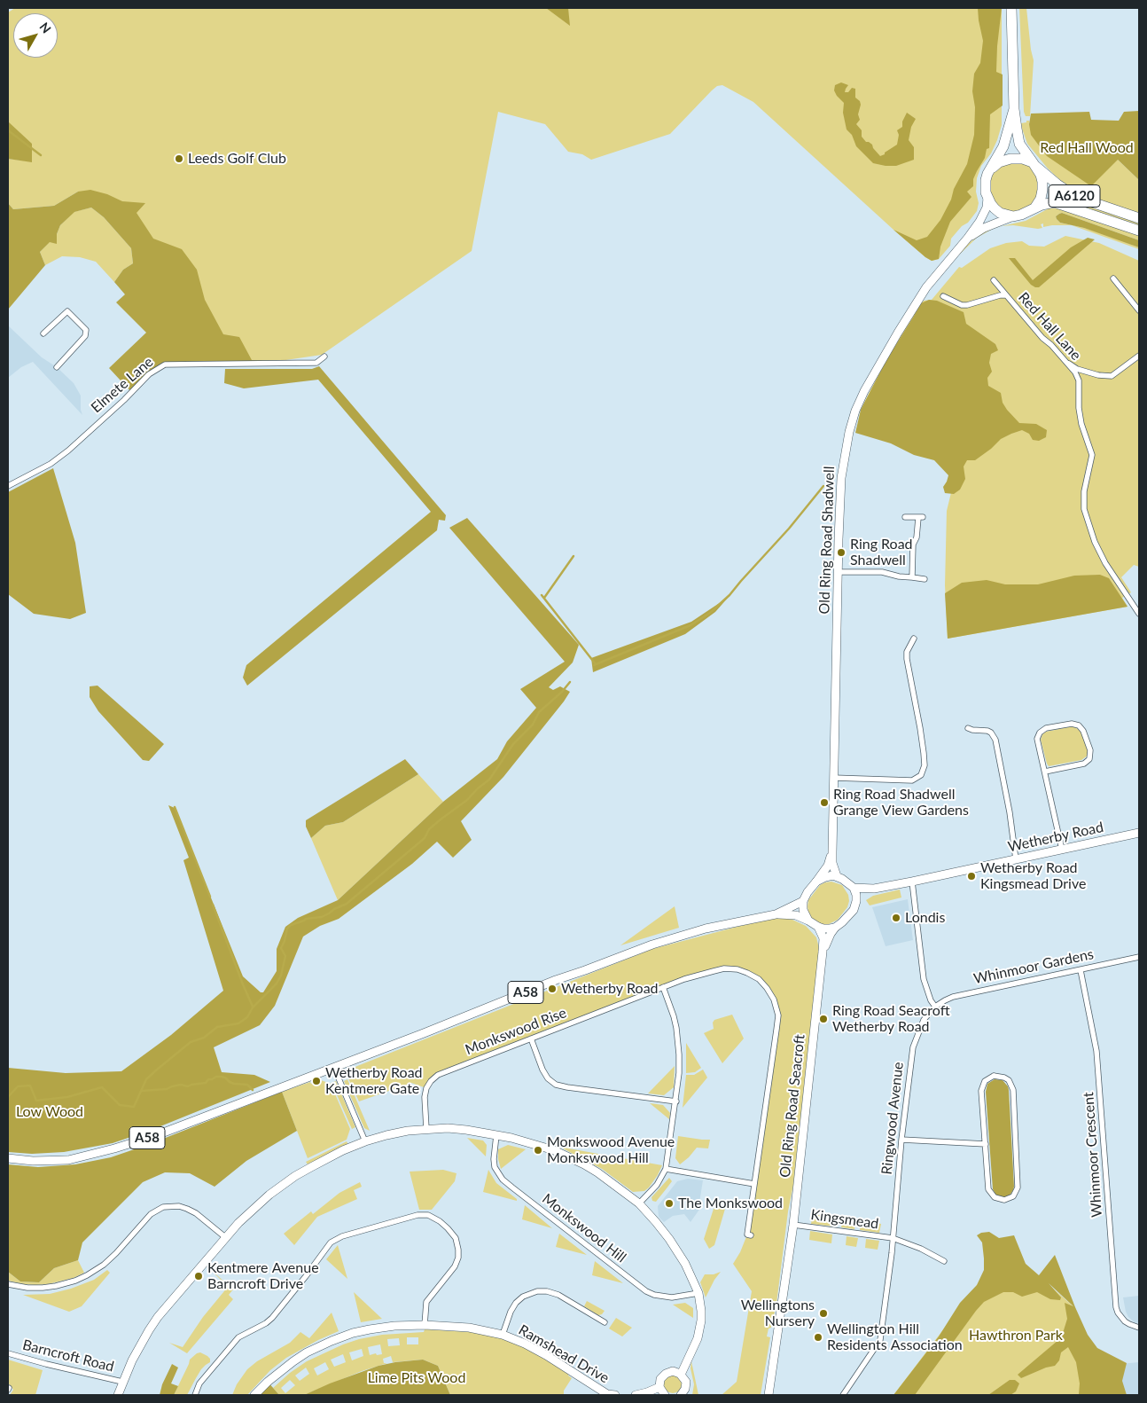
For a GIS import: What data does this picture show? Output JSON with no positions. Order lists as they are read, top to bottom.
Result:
{
  "streets": {
    "highway": ["A6120"],
    "main road": [
      "Old Ring Road Shadwell",
      "Wetherby Road",
      "A58",
      "Old Ring Road Seacroft",
      "Ramshead Drive"
    ],
    "street": [
      "Red Hall Lane",
      "Elmete Lane",
      "Whinmoor Gardens",
      "Monkswood Rise",
      "Ringwood Avenue",
      "Whinmoor Crescent",
      "Kingsmead",
      "Monkswood Hill",
      "Barncroft Road"
    ]
  },
  "crossings": [
    ["A6120", "Old Ring Road Shadwell"],
    ["Old Ring Road Shadwell", "Wetherby Road"],
    ["Old Ring Road Shadwell", "A58"],
    ["Old Ring Road Shadwell", "Old Ring Road Seacroft"],
    ["Wetherby Road", "A58"],
    ["Wetherby Road", "Old Ring Road Seacroft"],
    ["Whinmoor Gardens", "Ringwood Avenue"],
    ["Whinmoor Gardens", "Whinmoor Crescent"],
    ["A58", "Old Ring Road Seacroft"],
    ["Old Ring Road Seacroft", "Kingsmead"],
    ["Ringwood Avenue", "Kingsmead"]
  ],
  "parks": [
    "Red Hall Wood",
    "Low Wood",
    "Hawthron Park",
    "Lime Pits Wood"
  ],
  "places": [
    "Leeds Golf Club",
    "Ring Road Shadwell",
    "Ring Road Shadwell Grange View Gardens",
    "Wetherby Road Kingsmead Drive",
    "Londis",
    "Wetherby Road",
    "Ring Road Seacroft Wetherby Road",
    "Wetherby Road Kentmere Gate",
    "Monkswood Avenue Monkswood Hill",
    "The Monkswood",
    "Kentmere Avenue Barncroft Drive",
    "Wellingtons Nursery",
    "Wellington Hill Residents Association"
  ],
  "north": "top right"
}
